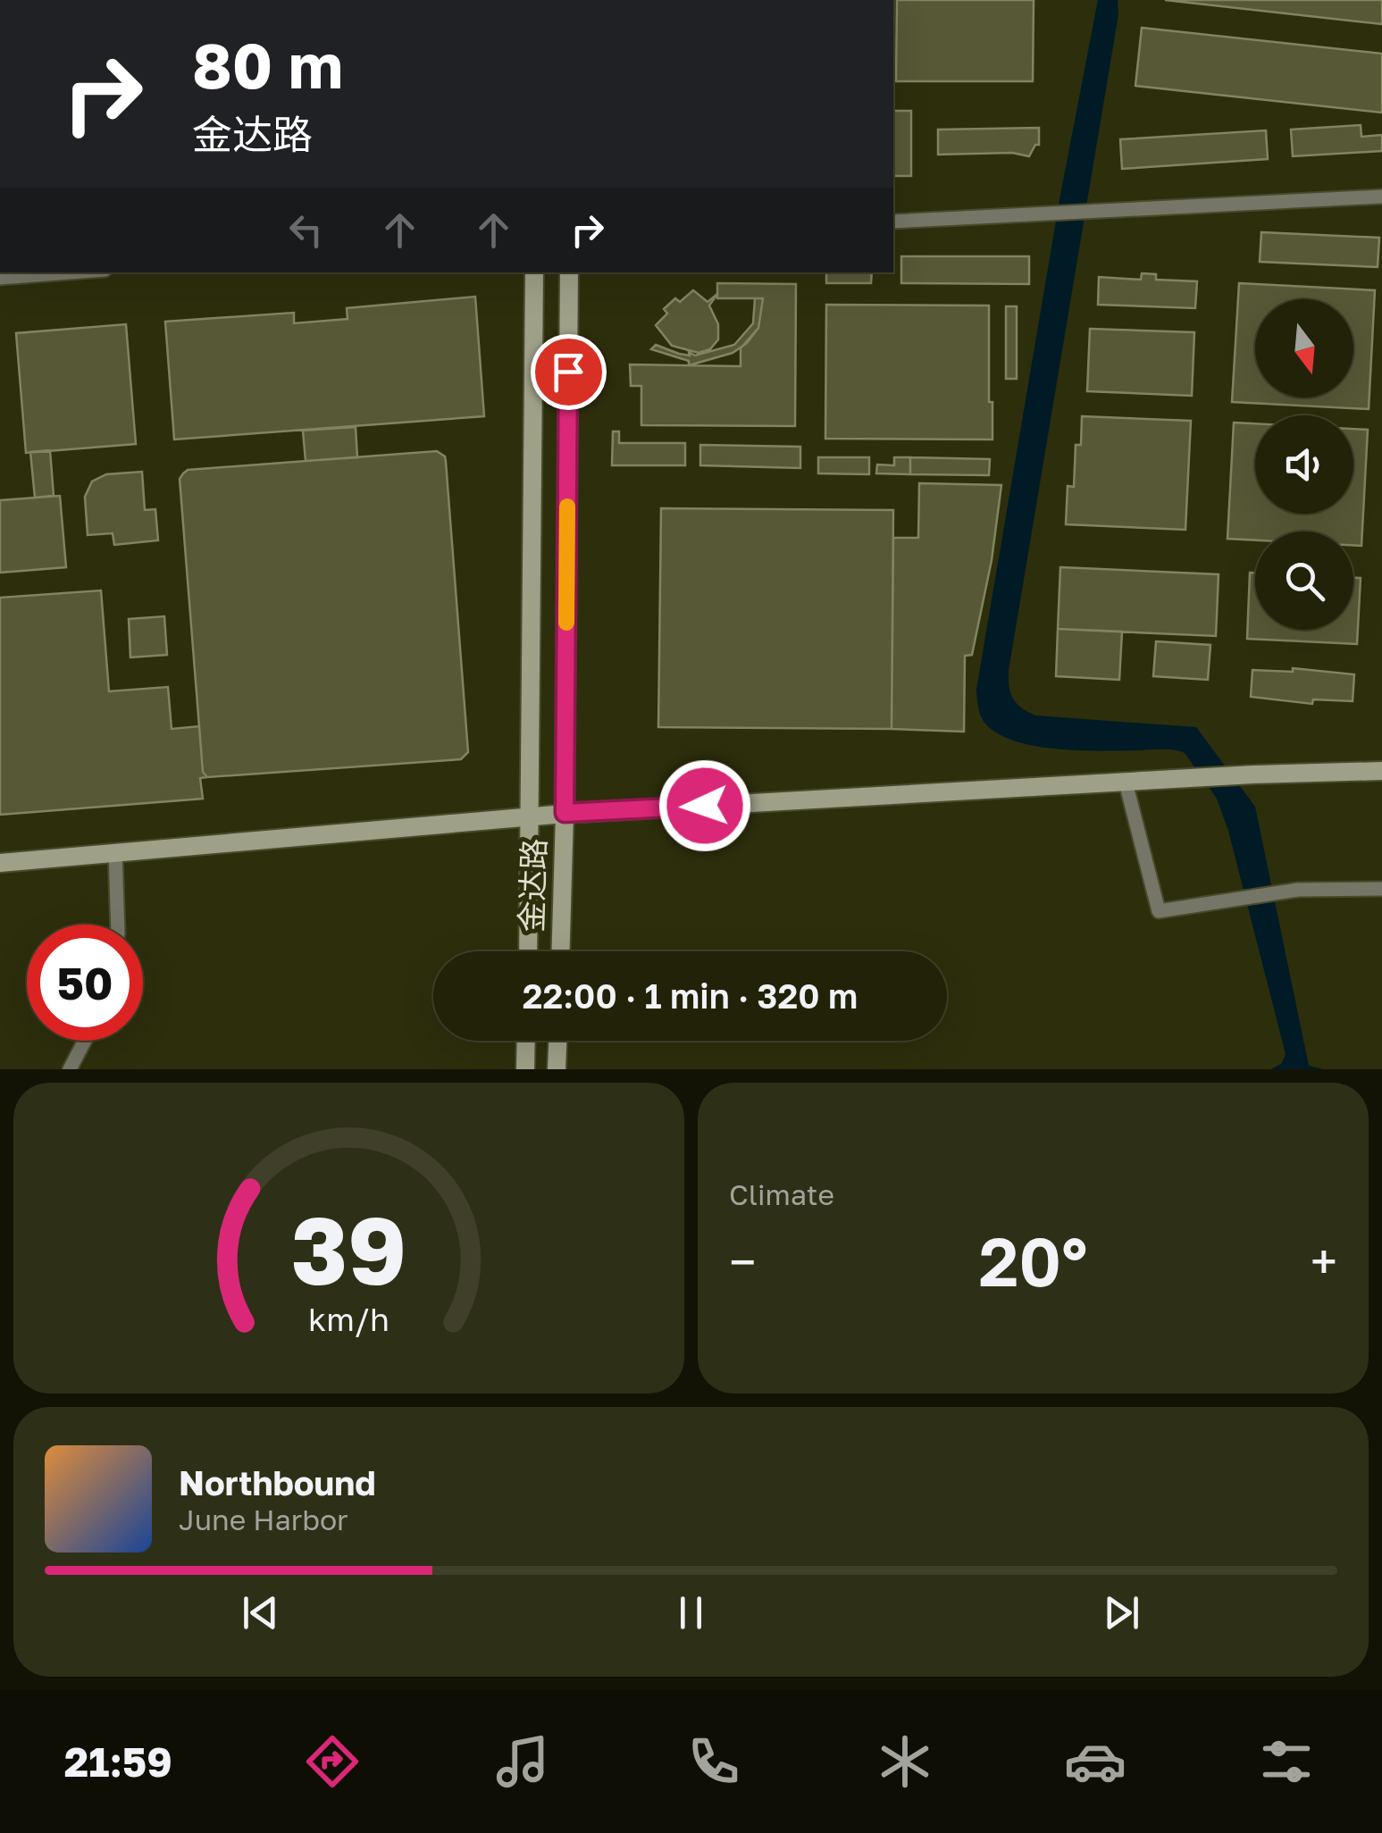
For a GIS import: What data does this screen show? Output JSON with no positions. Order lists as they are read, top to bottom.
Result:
{
  "streets": {
    "street": ["金达路"]
  },
  "north": "bottom",
  "page": {
    "turn": ["80 m", "金达路"],
    "limit": "50",
    "trip": "22:00 · 1 min · 320 m",
    "tile": "Climate",
    "heat": ["−", "20°", "+"],
    "song": ["Northbound", "June Harbor"],
    "tabs": "21:59",
    "gauge": ["39", "km/h"]
  }
}
